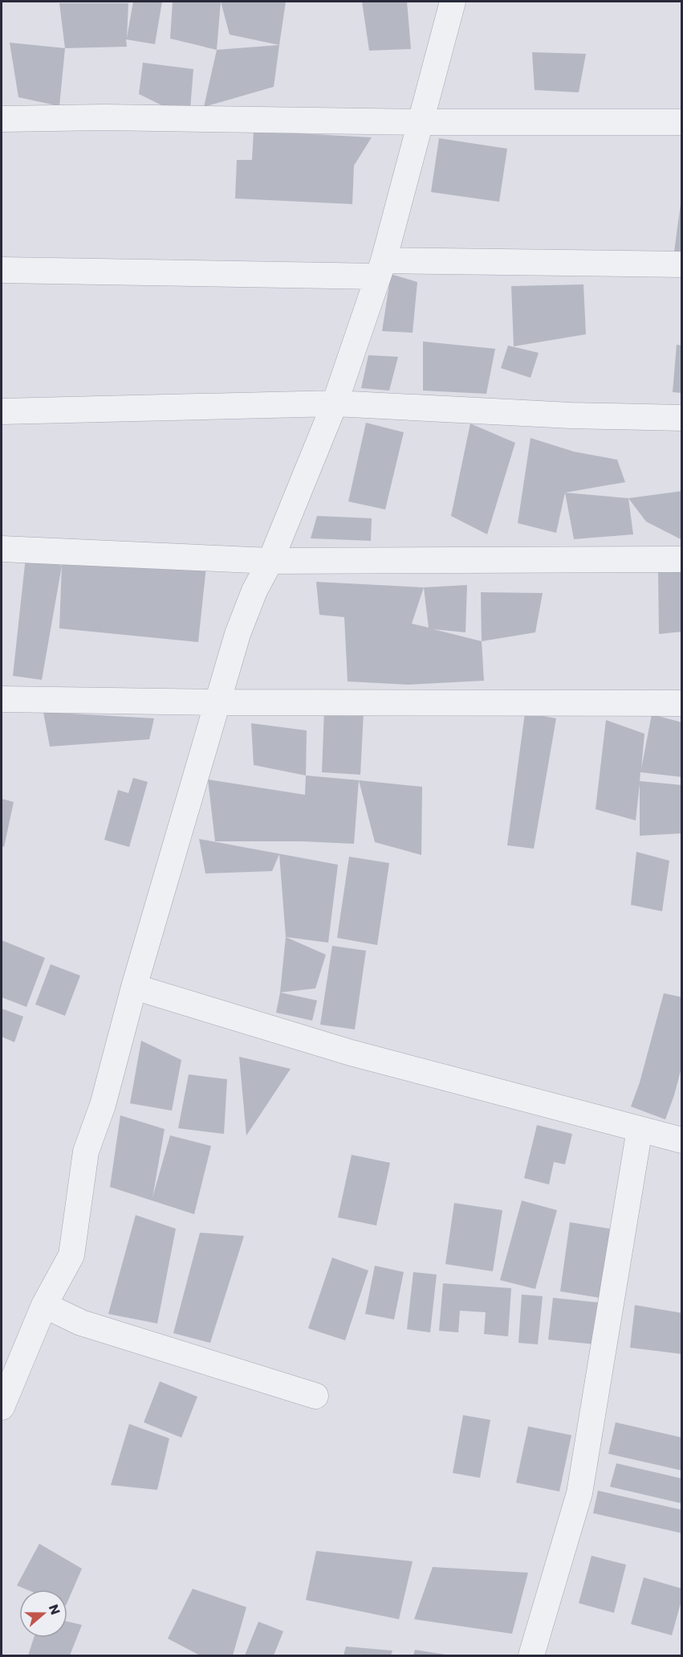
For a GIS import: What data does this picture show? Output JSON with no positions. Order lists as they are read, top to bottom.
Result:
{
  "north": "right"
}
